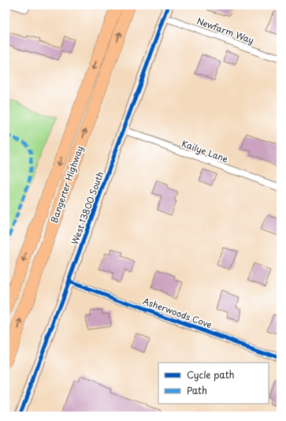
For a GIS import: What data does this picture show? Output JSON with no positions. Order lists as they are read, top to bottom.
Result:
{
  "streets": {
    "highway": ["Bangerter Highway"],
    "street": [
      "Newfarm Way",
      "Kailye Lane",
      "West 13800 South",
      "Asherwoods Cove"
    ]
  },
  "crossings": [
    ["Newfarm Way", "West 13800 South"],
    ["Kailye Lane", "West 13800 South"],
    ["West 13800 South", "Asherwoods Cove"]
  ],
  "legend": ["Cycle path", "Path"]
}
